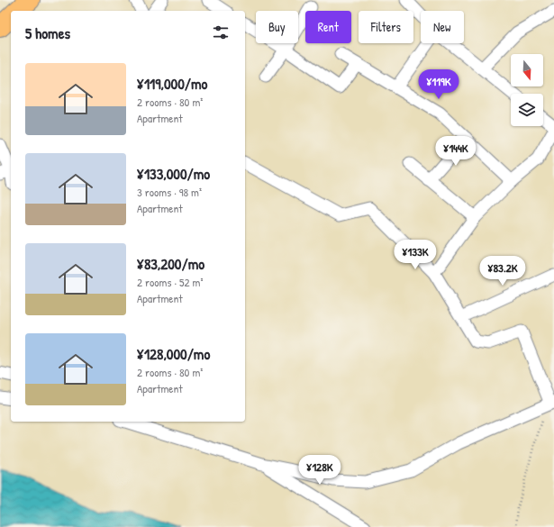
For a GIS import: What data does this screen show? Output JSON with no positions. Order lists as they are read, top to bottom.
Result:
{
  "north": "bottom",
  "page": {
    "chip": [
      "Buy",
      "Rent",
      "Filters",
      "New"
    ],
    "heading": "5 homes",
    "list": [
      {
        "name": "¥119,000/mo",
        "note": "2 rooms · 80 m² · Apartment"
      },
      {
        "name": "¥133,000/mo",
        "note": "3 rooms · 98 m² · Apartment"
      },
      {
        "name": "¥83,200/mo",
        "note": "2 rooms · 52 m² · Apartment"
      },
      {
        "name": "¥128,000/mo",
        "note": "2 rooms · 80 m² · Apartment"
      }
    ],
    "price": [
      "¥119K",
      "¥144K",
      "¥133K",
      "¥83.2K",
      "¥128K"
    ]
  }
}
